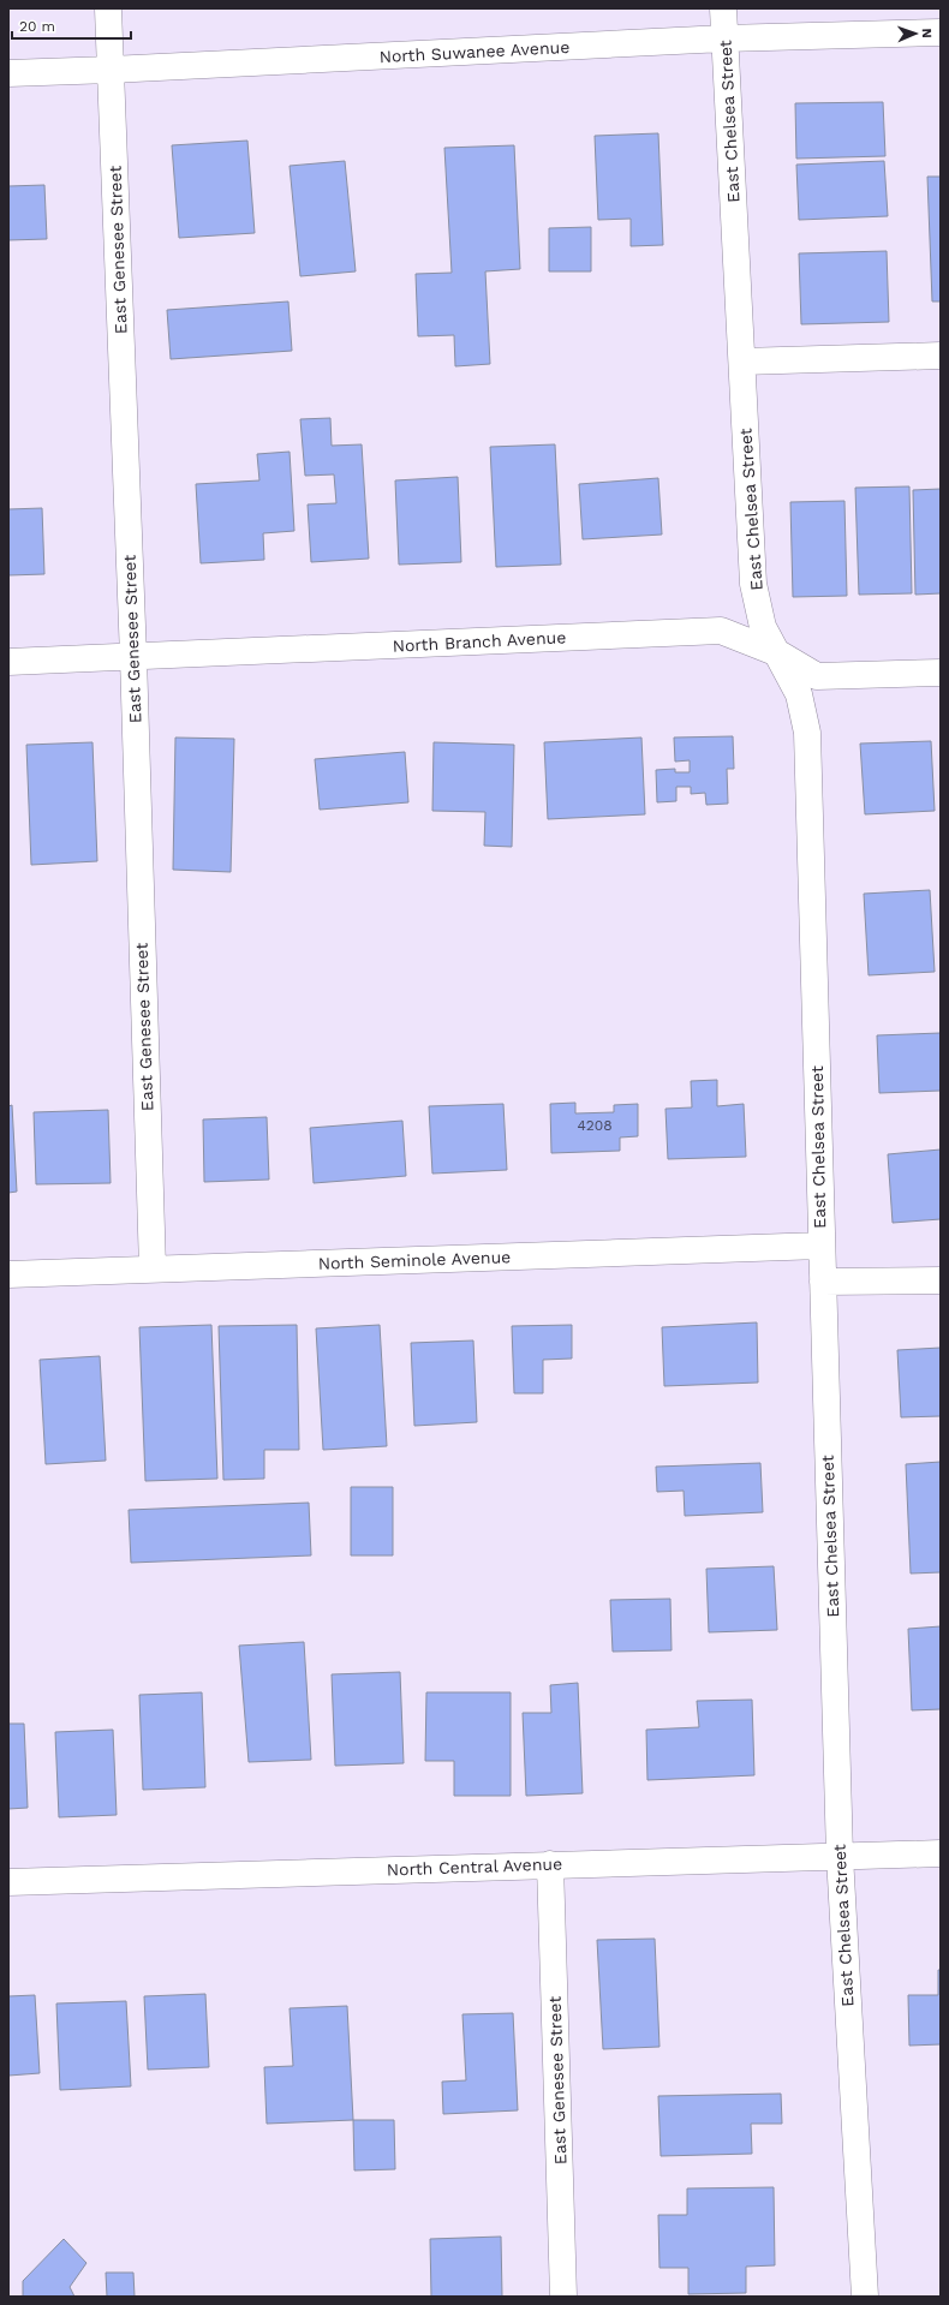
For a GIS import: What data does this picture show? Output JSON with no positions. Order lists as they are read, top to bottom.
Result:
{
  "streets": {
    "street": [
      "North Suwanee Avenue",
      "East Chelsea Street",
      "East Genesee Street",
      "North Branch Avenue",
      "North Seminole Avenue",
      "North Central Avenue"
    ]
  },
  "crossings": [
    ["North Suwanee Avenue", "East Chelsea Street"],
    ["North Suwanee Avenue", "East Genesee Street"],
    ["East Chelsea Street", "North Branch Avenue"],
    ["East Chelsea Street", "North Seminole Avenue"],
    ["East Chelsea Street", "North Central Avenue"],
    ["East Genesee Street", "North Branch Avenue"],
    ["East Genesee Street", "North Seminole Avenue"],
    ["East Genesee Street", "North Central Avenue"]
  ],
  "house_numbers": ["4208"],
  "scale_bar": "20 m",
  "north": "right"
}
